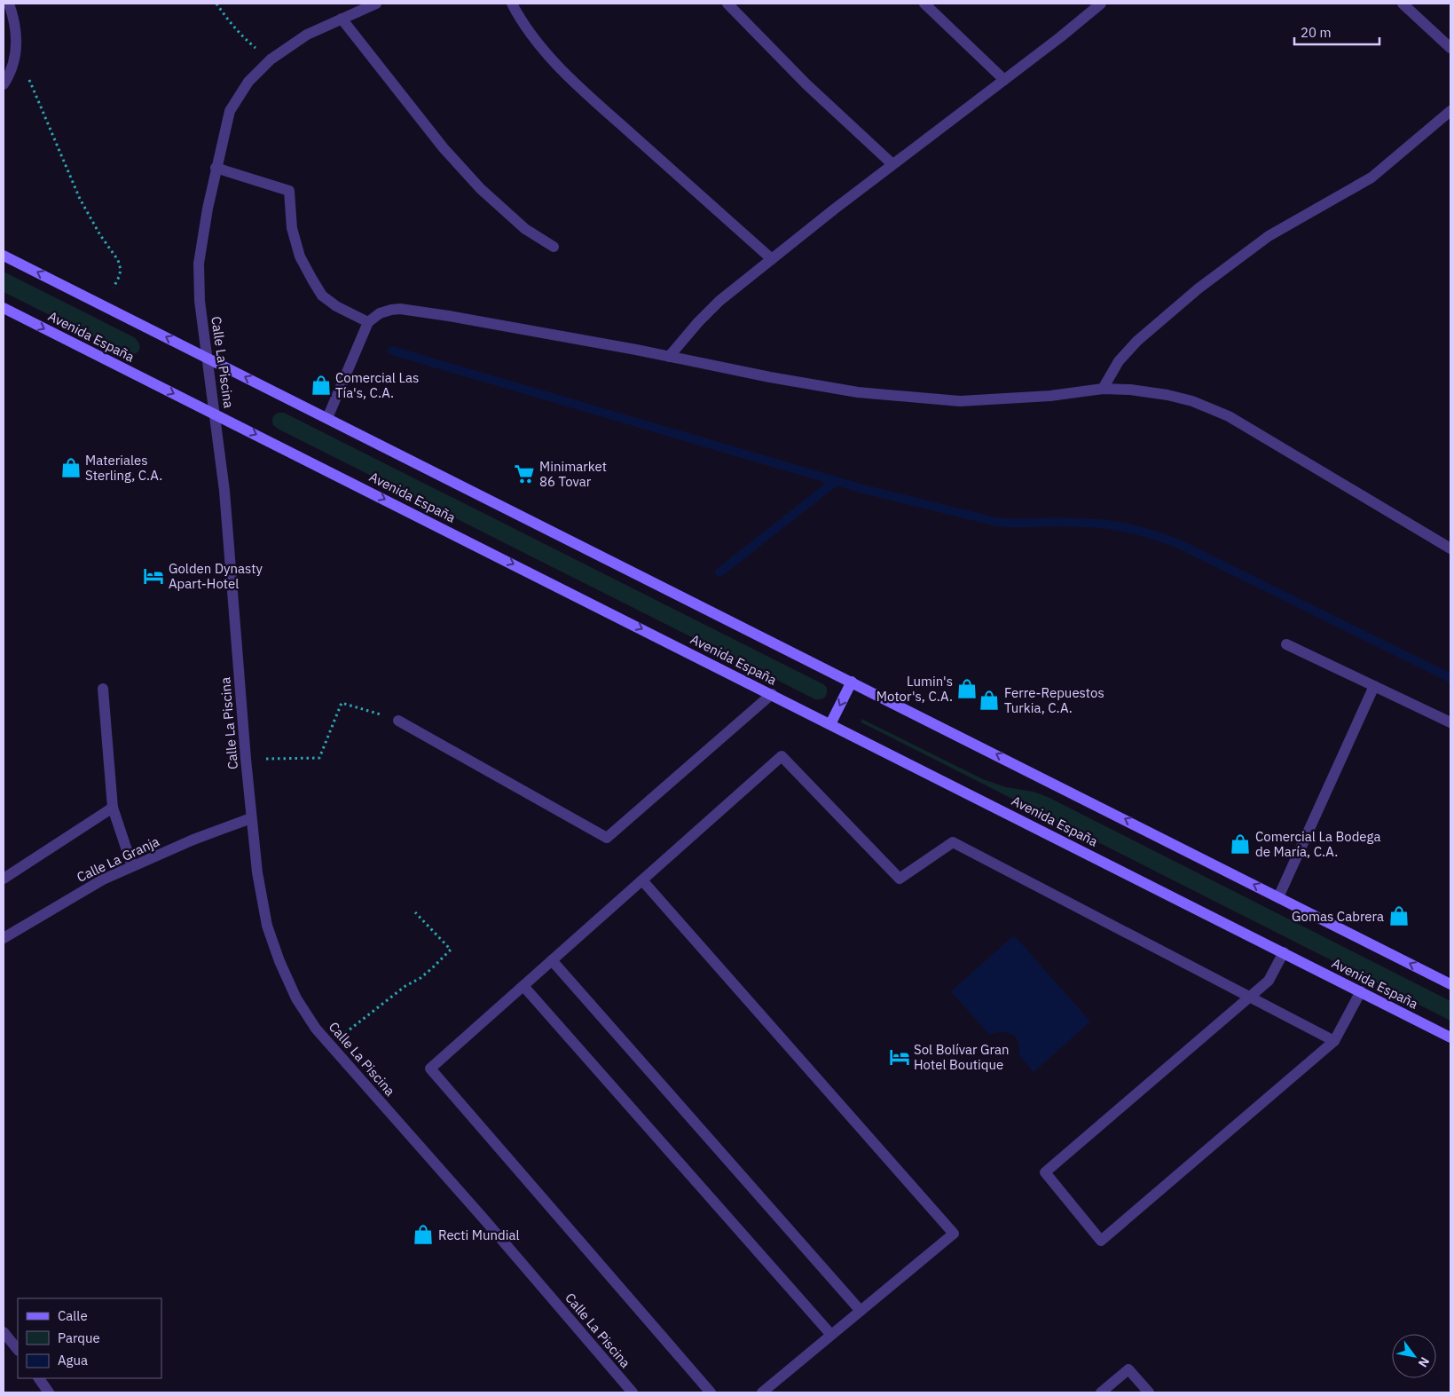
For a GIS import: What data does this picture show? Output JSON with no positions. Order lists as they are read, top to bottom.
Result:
{
  "streets": {
    "main road": ["Avenida España"],
    "street": ["Calle La Piscina", "Calle La Granja"]
  },
  "crossings": [
    ["Avenida España", "Calle La Piscina"],
    ["Calle La Piscina", "Calle La Granja"]
  ],
  "places": {
    "shop": [
      "Comercial Las Tía's, C.A.",
      "Materiales Sterling, C.A.",
      "Lumin's Motor's, C.A.",
      "Ferre-Repuestos Turkia, C.A.",
      "Comercial La Bodega de María, C.A.",
      "Gomas Cabrera",
      "Recti Mundial"
    ],
    "supermarket": ["Minimarket 86 Tovar"],
    "hotel": ["Golden Dynasty Apart-Hotel", "Sol Bolívar Gran Hotel Boutique"]
  },
  "legend": ["Calle", "Parque", "Agua"],
  "scale_bar": "20 m",
  "north": "bottom right"
}
